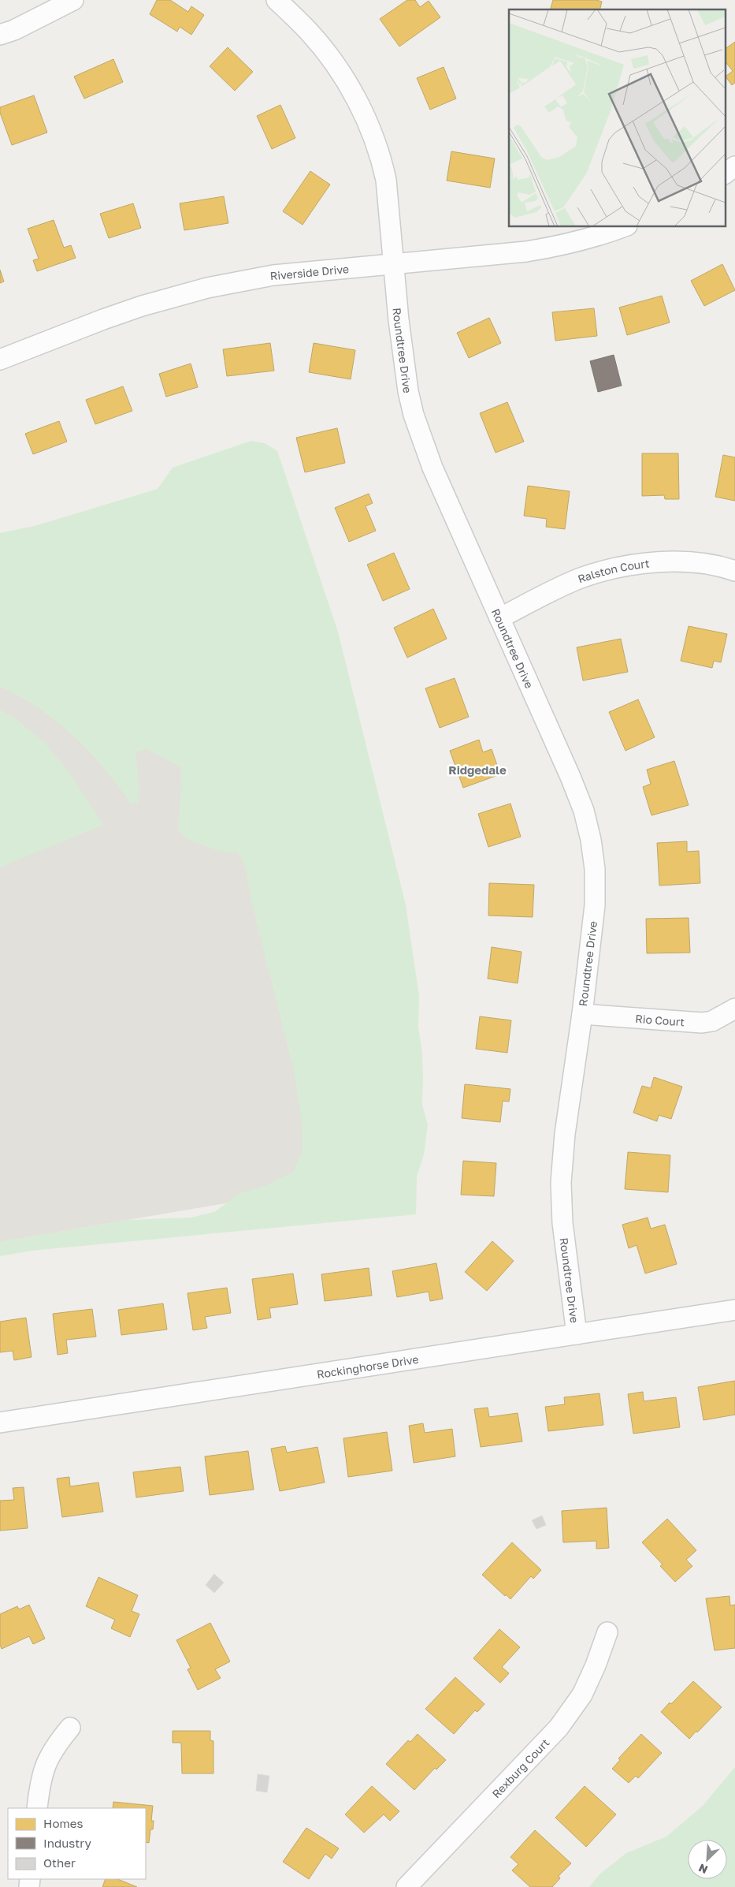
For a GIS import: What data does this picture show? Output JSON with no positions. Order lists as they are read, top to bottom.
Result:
{
  "streets": {
    "street": [
      "Riverside Drive",
      "Roundtree Drive",
      "Ralston Court",
      "Rio Court",
      "Rockinghorse Drive",
      "Rexburg Court"
    ]
  },
  "crossings": [
    ["Riverside Drive", "Roundtree Drive"],
    ["Roundtree Drive", "Ralston Court"],
    ["Roundtree Drive", "Rio Court"],
    ["Roundtree Drive", "Rockinghorse Drive"]
  ],
  "districts": ["Ridgedale"],
  "legend": ["Homes", "Industry", "Other"],
  "north": "bottom left"
}
